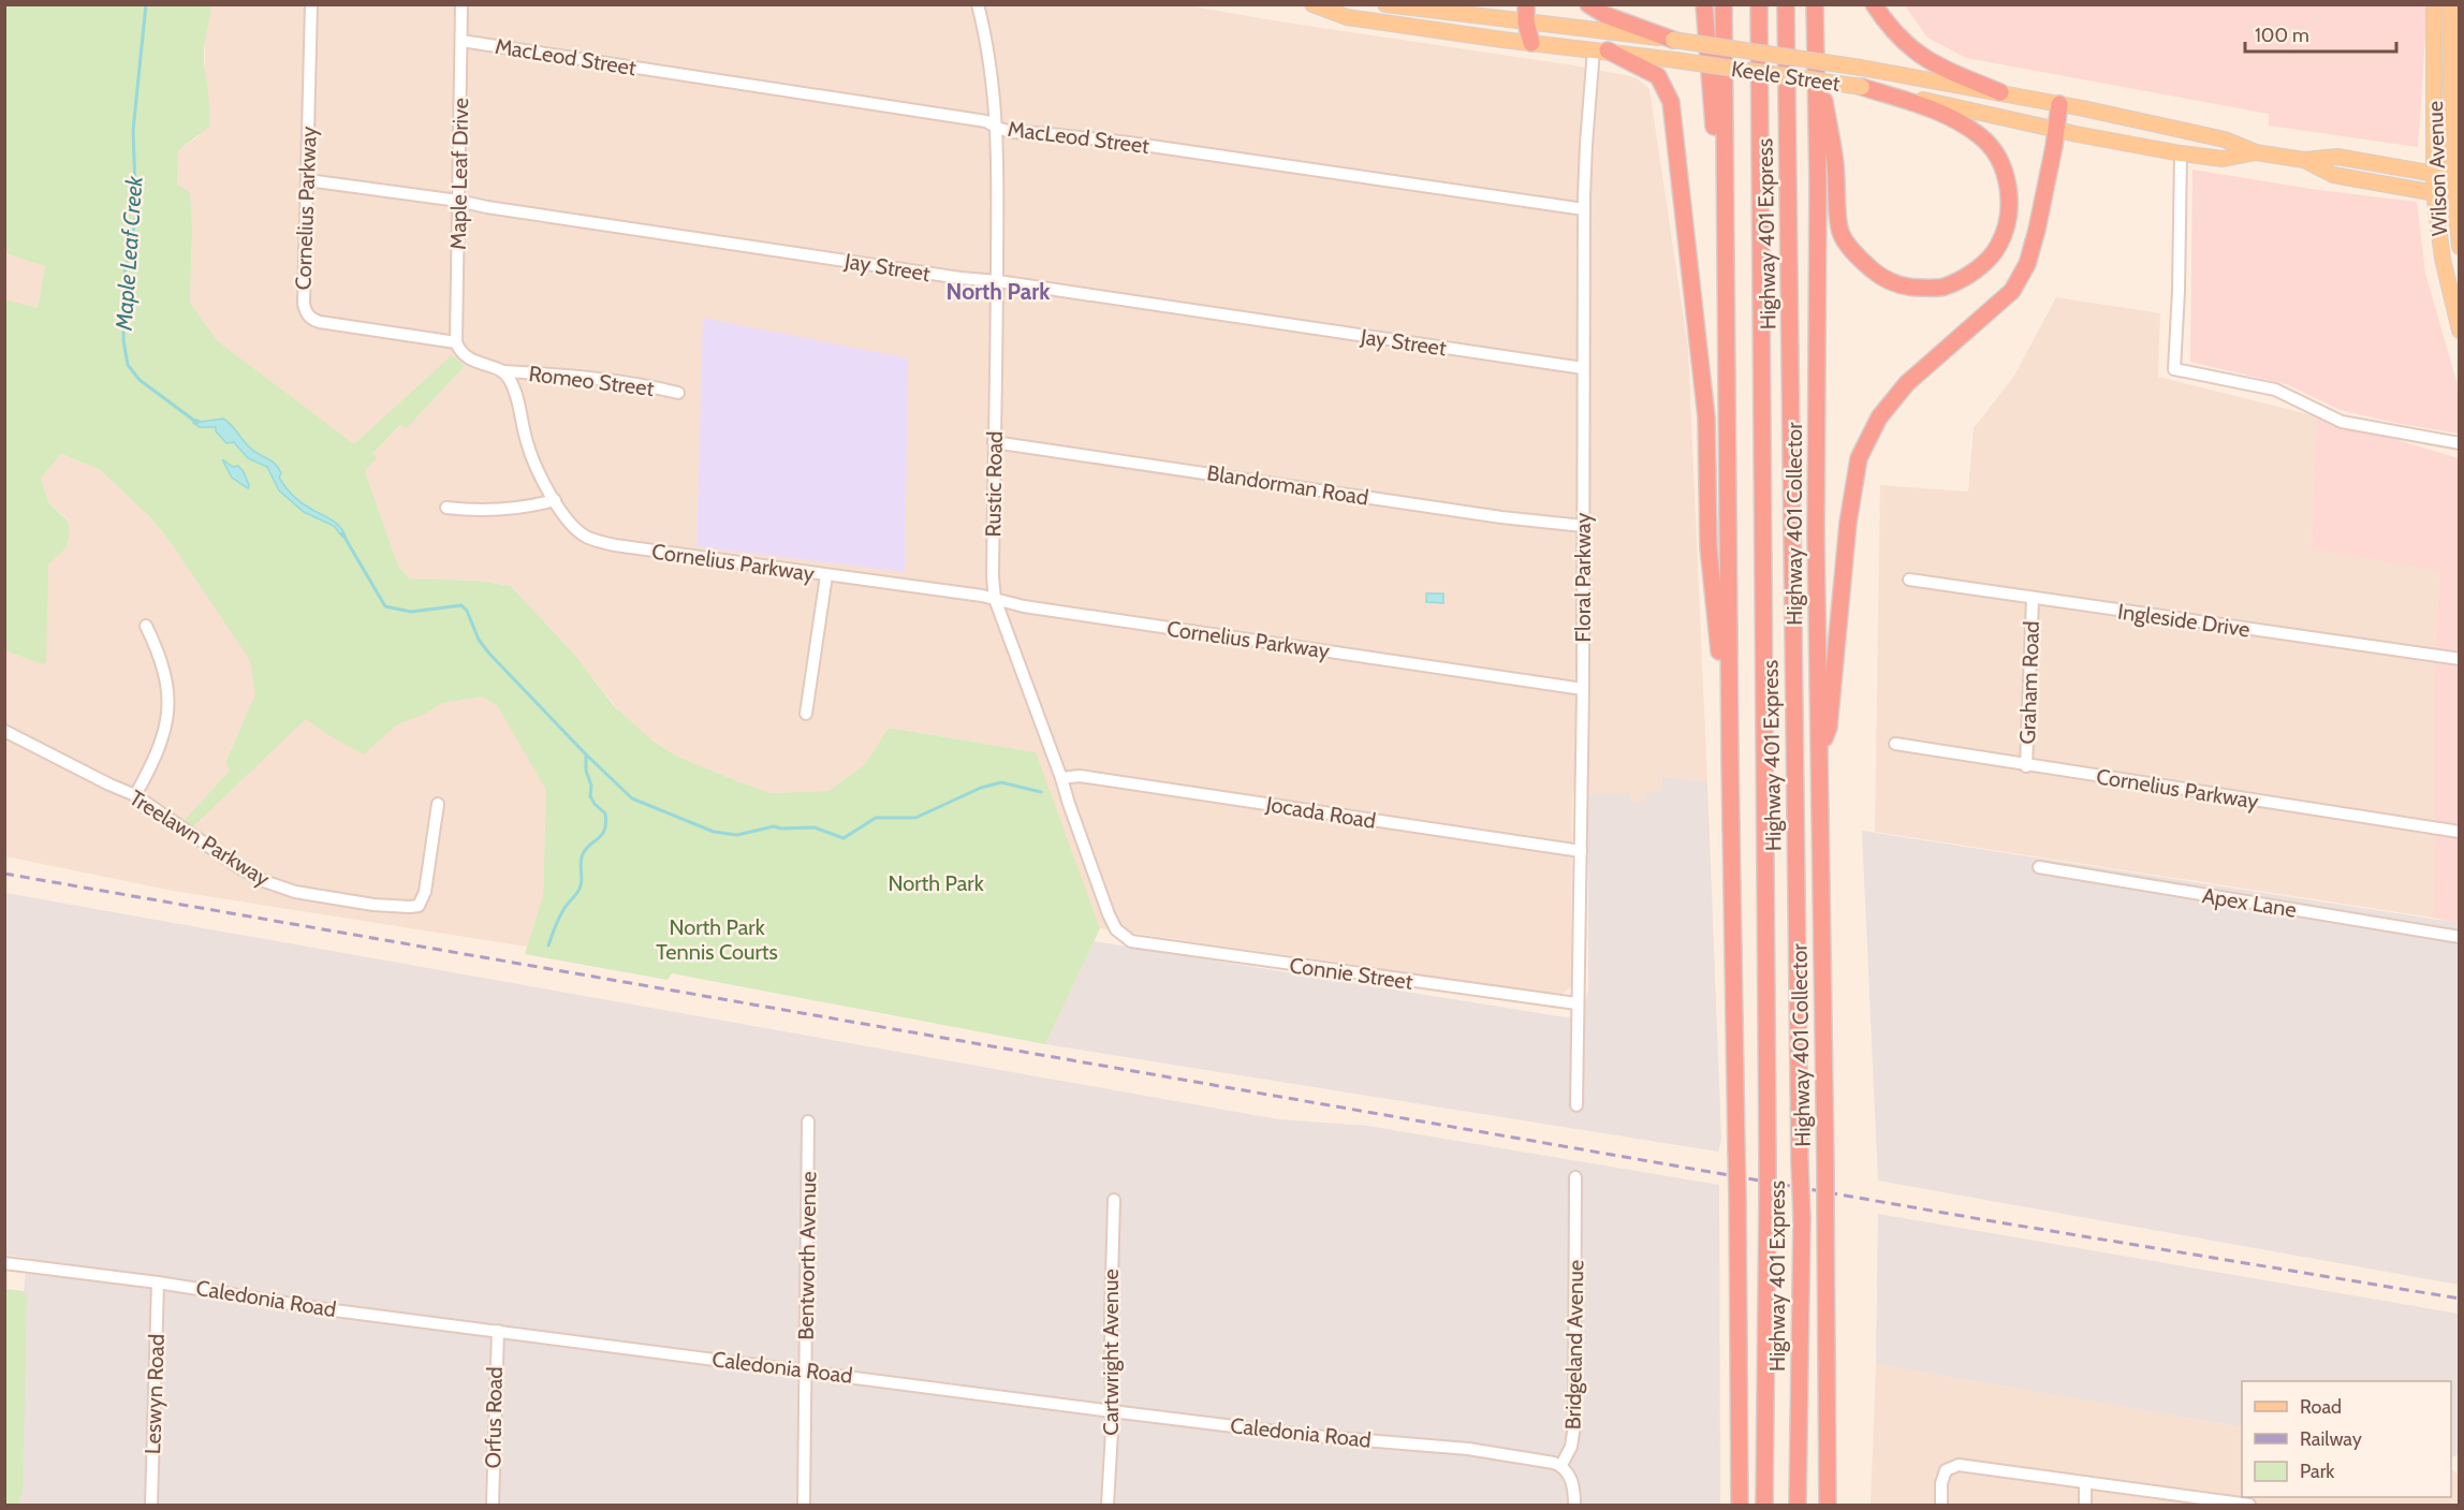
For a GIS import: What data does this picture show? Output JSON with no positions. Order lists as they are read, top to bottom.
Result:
{
  "streets": {
    "highway": ["Highway 401 Express", "Highway 401 Collector"],
    "main road": ["Keele Street", "Wilson Avenue"],
    "street": [
      "MacLeod Street",
      "Maple Leaf Drive",
      "Cornelius Parkway",
      "Jay Street",
      "Romeo Street",
      "Rustic Road",
      "Blandorman Road",
      "Floral Parkway",
      "Ingleside Drive",
      "Graham Road",
      "Jocada Road",
      "Treelawn Parkway",
      "Apex Lane",
      "Connie Street",
      "Bentworth Avenue",
      "Caledonia Road",
      "Bridgeland Avenue",
      "Cartwright Avenue",
      "Leswyn Road",
      "Orfus Road"
    ]
  },
  "crossings": [
    ["MacLeod Street", "Maple Leaf Drive"],
    ["MacLeod Street", "Rustic Road"],
    ["MacLeod Street", "Floral Parkway"],
    ["Keele Street", "Wilson Avenue"],
    ["Keele Street", "Floral Parkway"],
    ["Maple Leaf Drive", "Cornelius Parkway"],
    ["Maple Leaf Drive", "Jay Street"],
    ["Cornelius Parkway", "Jay Street"],
    ["Cornelius Parkway", "Romeo Street"],
    ["Cornelius Parkway", "Rustic Road"],
    ["Cornelius Parkway", "Floral Parkway"],
    ["Cornelius Parkway", "Graham Road"],
    ["Jay Street", "Rustic Road"],
    ["Jay Street", "Floral Parkway"],
    ["Rustic Road", "Blandorman Road"],
    ["Rustic Road", "Jocada Road"],
    ["Rustic Road", "Connie Street"],
    ["Blandorman Road", "Floral Parkway"],
    ["Floral Parkway", "Jocada Road"],
    ["Floral Parkway", "Connie Street"],
    ["Ingleside Drive", "Graham Road"],
    ["Bentworth Avenue", "Caledonia Road"],
    ["Caledonia Road", "Bridgeland Avenue"],
    ["Caledonia Road", "Cartwright Avenue"],
    ["Caledonia Road", "Leswyn Road"],
    ["Caledonia Road", "Orfus Road"]
  ],
  "districts": ["North Park"],
  "water": ["Maple Leaf Creek"],
  "parks": ["North Park", "North Park Tennis Courts"],
  "legend": ["Road", "Railway", "Park"],
  "scale_bar": "100 m"
}
